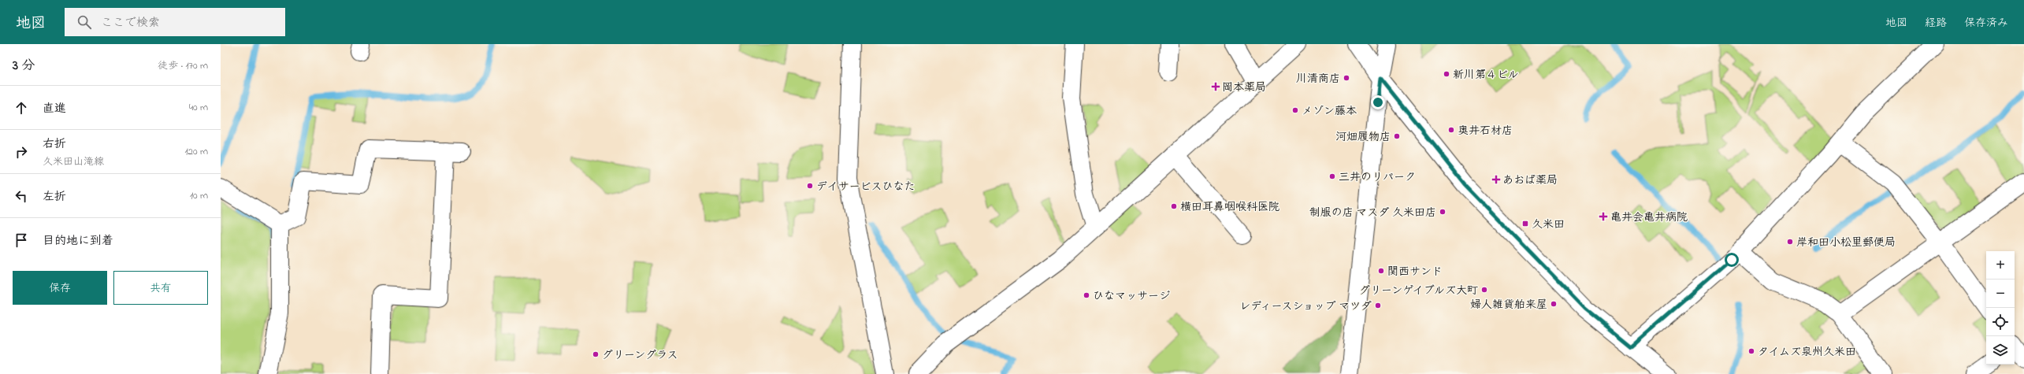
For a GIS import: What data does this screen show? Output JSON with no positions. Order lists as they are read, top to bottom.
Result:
{
  "places": {
    "other": [
      "新川第４ビル",
      "川清商店",
      "メゾン藤本",
      "奥井石材店",
      "河畑履物店",
      "三井のリパーク",
      "デイサービスひなた",
      "横田耳鼻咽喉科医院",
      "制服の店 マスダ 久米田店",
      "岸和田小松里郵便局",
      "関西サンド",
      "グリーンゲイブルズ大町",
      "ひなマッサージ",
      "婦人雑貨舶来屋",
      "レディースショップ マツダ",
      "タイムズ泉州久米田",
      "グリーングラス"
    ],
    "health": ["岡本薬局", "あおば薬局", "亀井会亀井病院"],
    "transit": ["久米田"]
  },
  "page": {
    "header": "地図",
    "search": "ここで検索",
    "nav": ["地図", "経路", "保存済み"],
    "heading": ["3 分", "徒歩 · 170 m"],
    "list": [
      ["直進", "40 m"],
      ["右折", "久米田山滝線", "120 m"],
      ["左折", "10 m"],
      "目的地に到着"
    ],
    "map_buttons": ["+", "−"],
    "buttons": ["保存", "共有"]
  }
}
